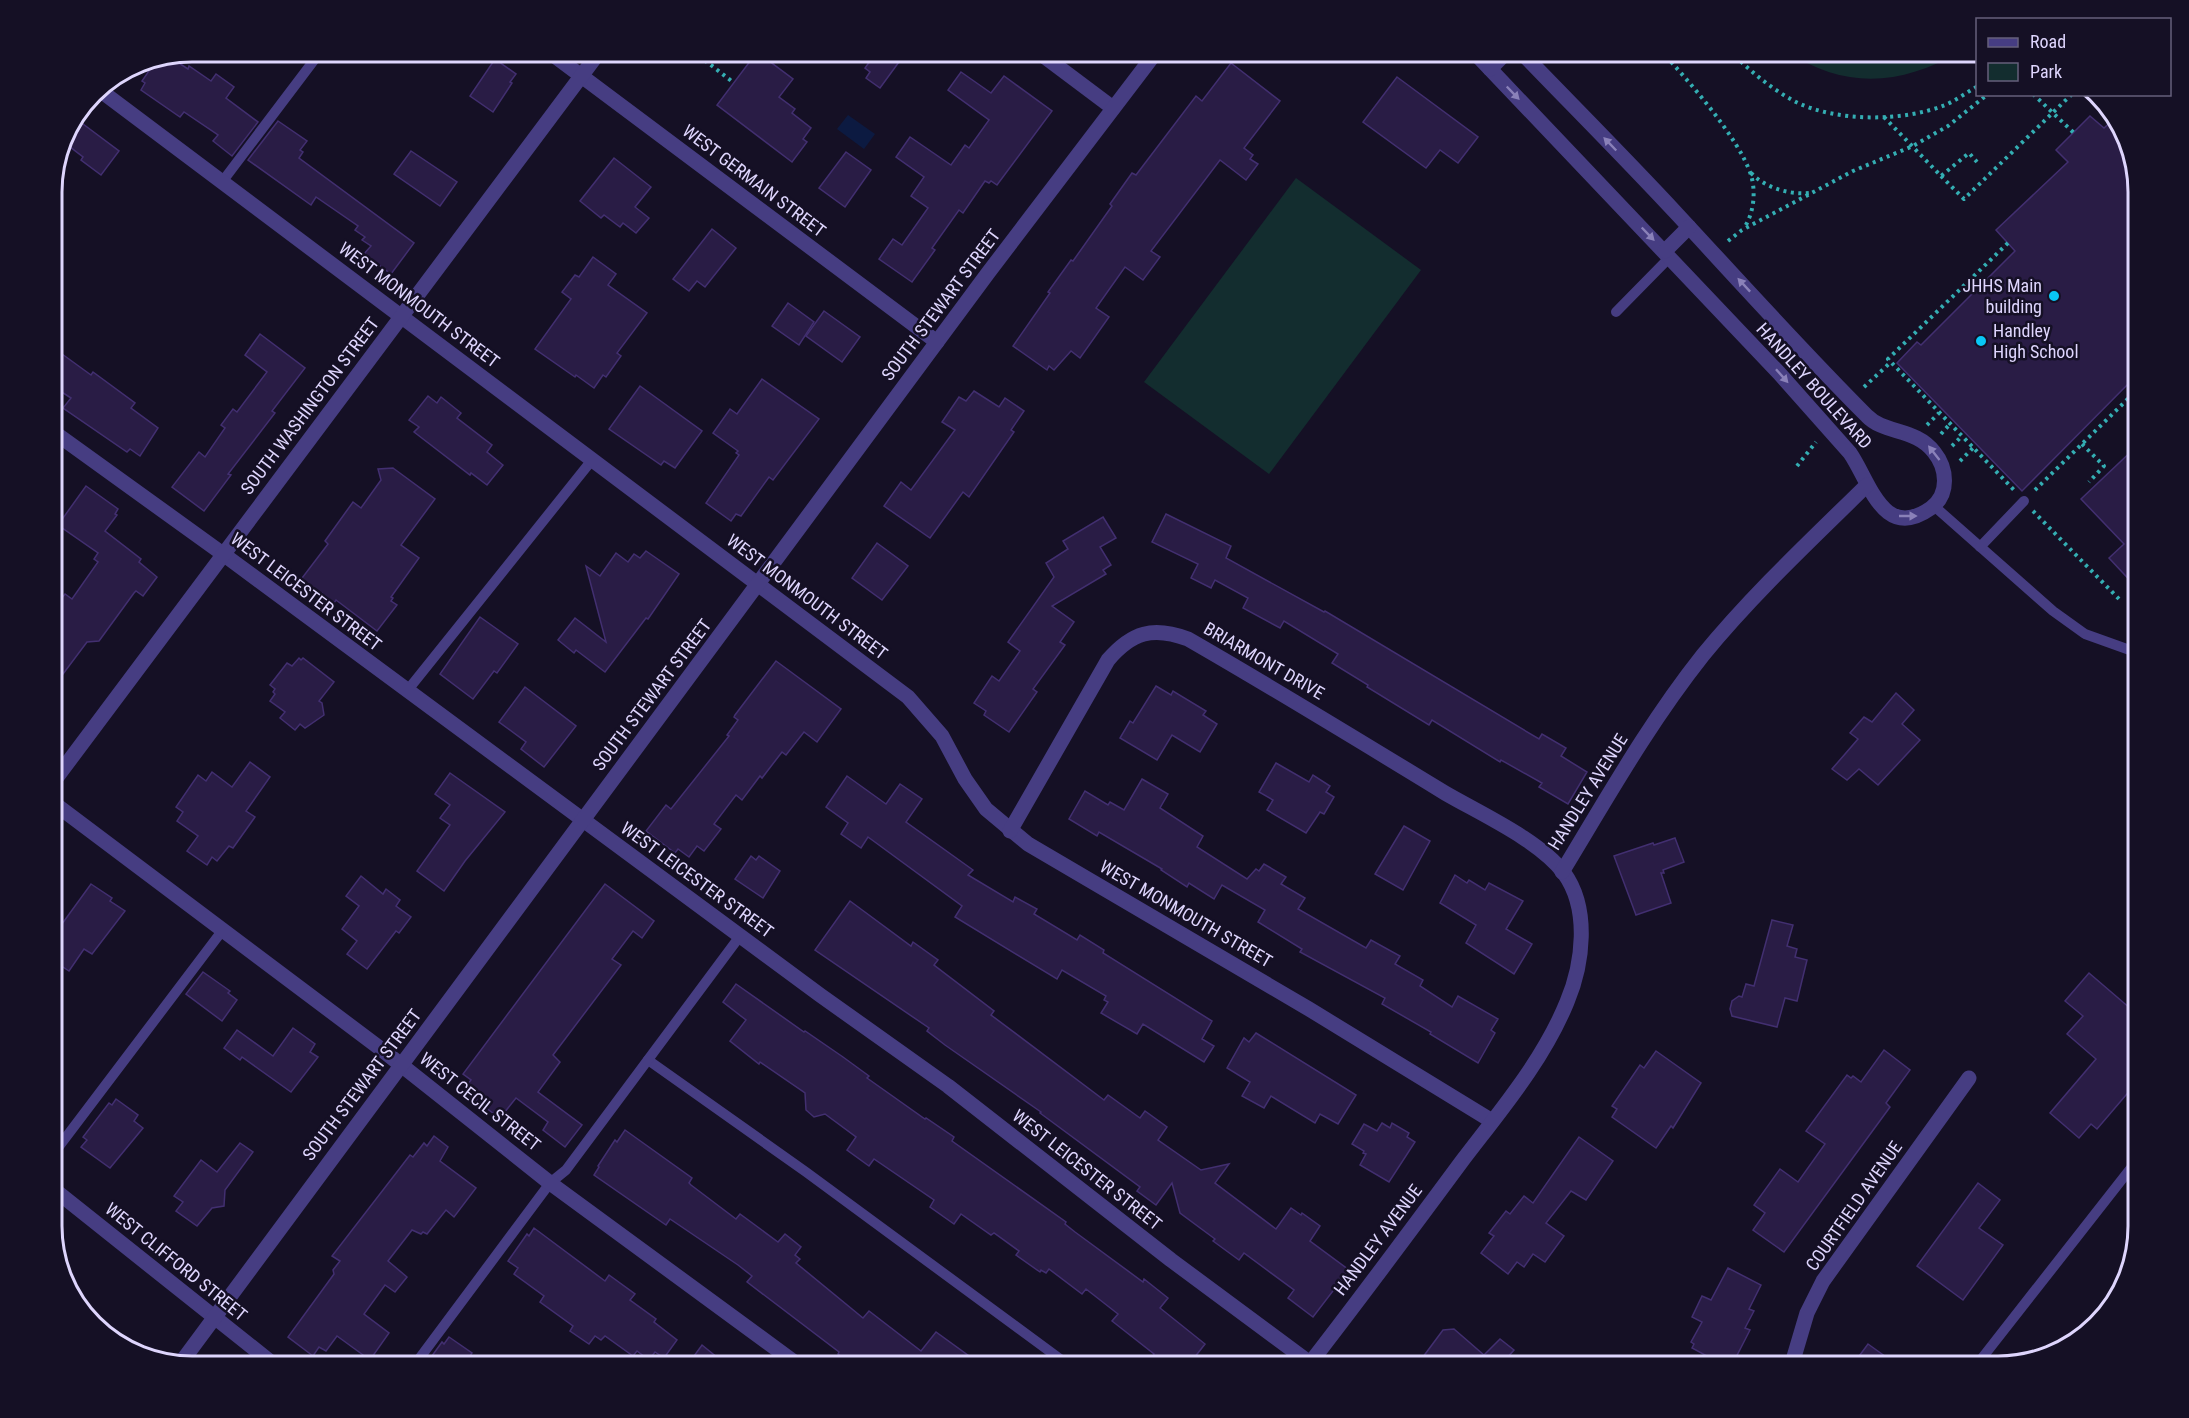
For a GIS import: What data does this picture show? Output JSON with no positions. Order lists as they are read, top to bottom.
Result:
{
  "streets": {
    "street": [
      "WEST GERMAIN STREET",
      "WEST MONMOUTH STREET",
      "SOUTH STEWART STREET",
      "HANDLEY BOULEVARD",
      "SOUTH WASHINGTON STREET",
      "WEST LEICESTER STREET",
      "BRIARMONT DRIVE",
      "HANDLEY AVENUE",
      "WEST CECIL STREET",
      "COURTFIELD AVENUE",
      "WEST CLIFFORD STREET"
    ]
  },
  "crossings": [
    ["WEST GERMAIN STREET", "SOUTH STEWART STREET"],
    ["WEST GERMAIN STREET", "SOUTH WASHINGTON STREET"],
    ["WEST MONMOUTH STREET", "SOUTH STEWART STREET"],
    ["WEST MONMOUTH STREET", "SOUTH WASHINGTON STREET"],
    ["WEST MONMOUTH STREET", "BRIARMONT DRIVE"],
    ["WEST MONMOUTH STREET", "HANDLEY AVENUE"],
    ["SOUTH STEWART STREET", "WEST LEICESTER STREET"],
    ["SOUTH STEWART STREET", "WEST CECIL STREET"],
    ["SOUTH STEWART STREET", "WEST CLIFFORD STREET"],
    ["HANDLEY BOULEVARD", "HANDLEY AVENUE"],
    ["SOUTH WASHINGTON STREET", "WEST LEICESTER STREET"],
    ["BRIARMONT DRIVE", "HANDLEY AVENUE"]
  ],
  "places": ["JHHS Main building", "Handley High School"],
  "legend": ["Road", "Park"]
}
